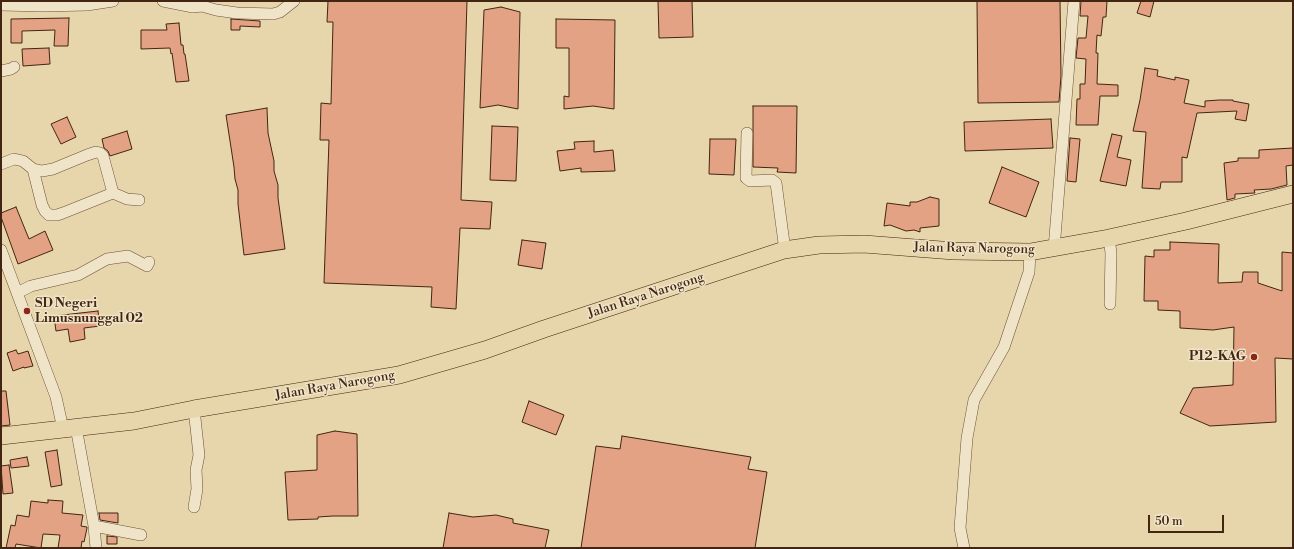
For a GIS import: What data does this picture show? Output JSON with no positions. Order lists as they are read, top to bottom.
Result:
{
  "streets": {
    "main road": ["Jalan Raya Narogong"]
  },
  "places": ["SD Negeri Limusnunggal 02", "P12-KAG"],
  "scale_bar": "50 m"
}
